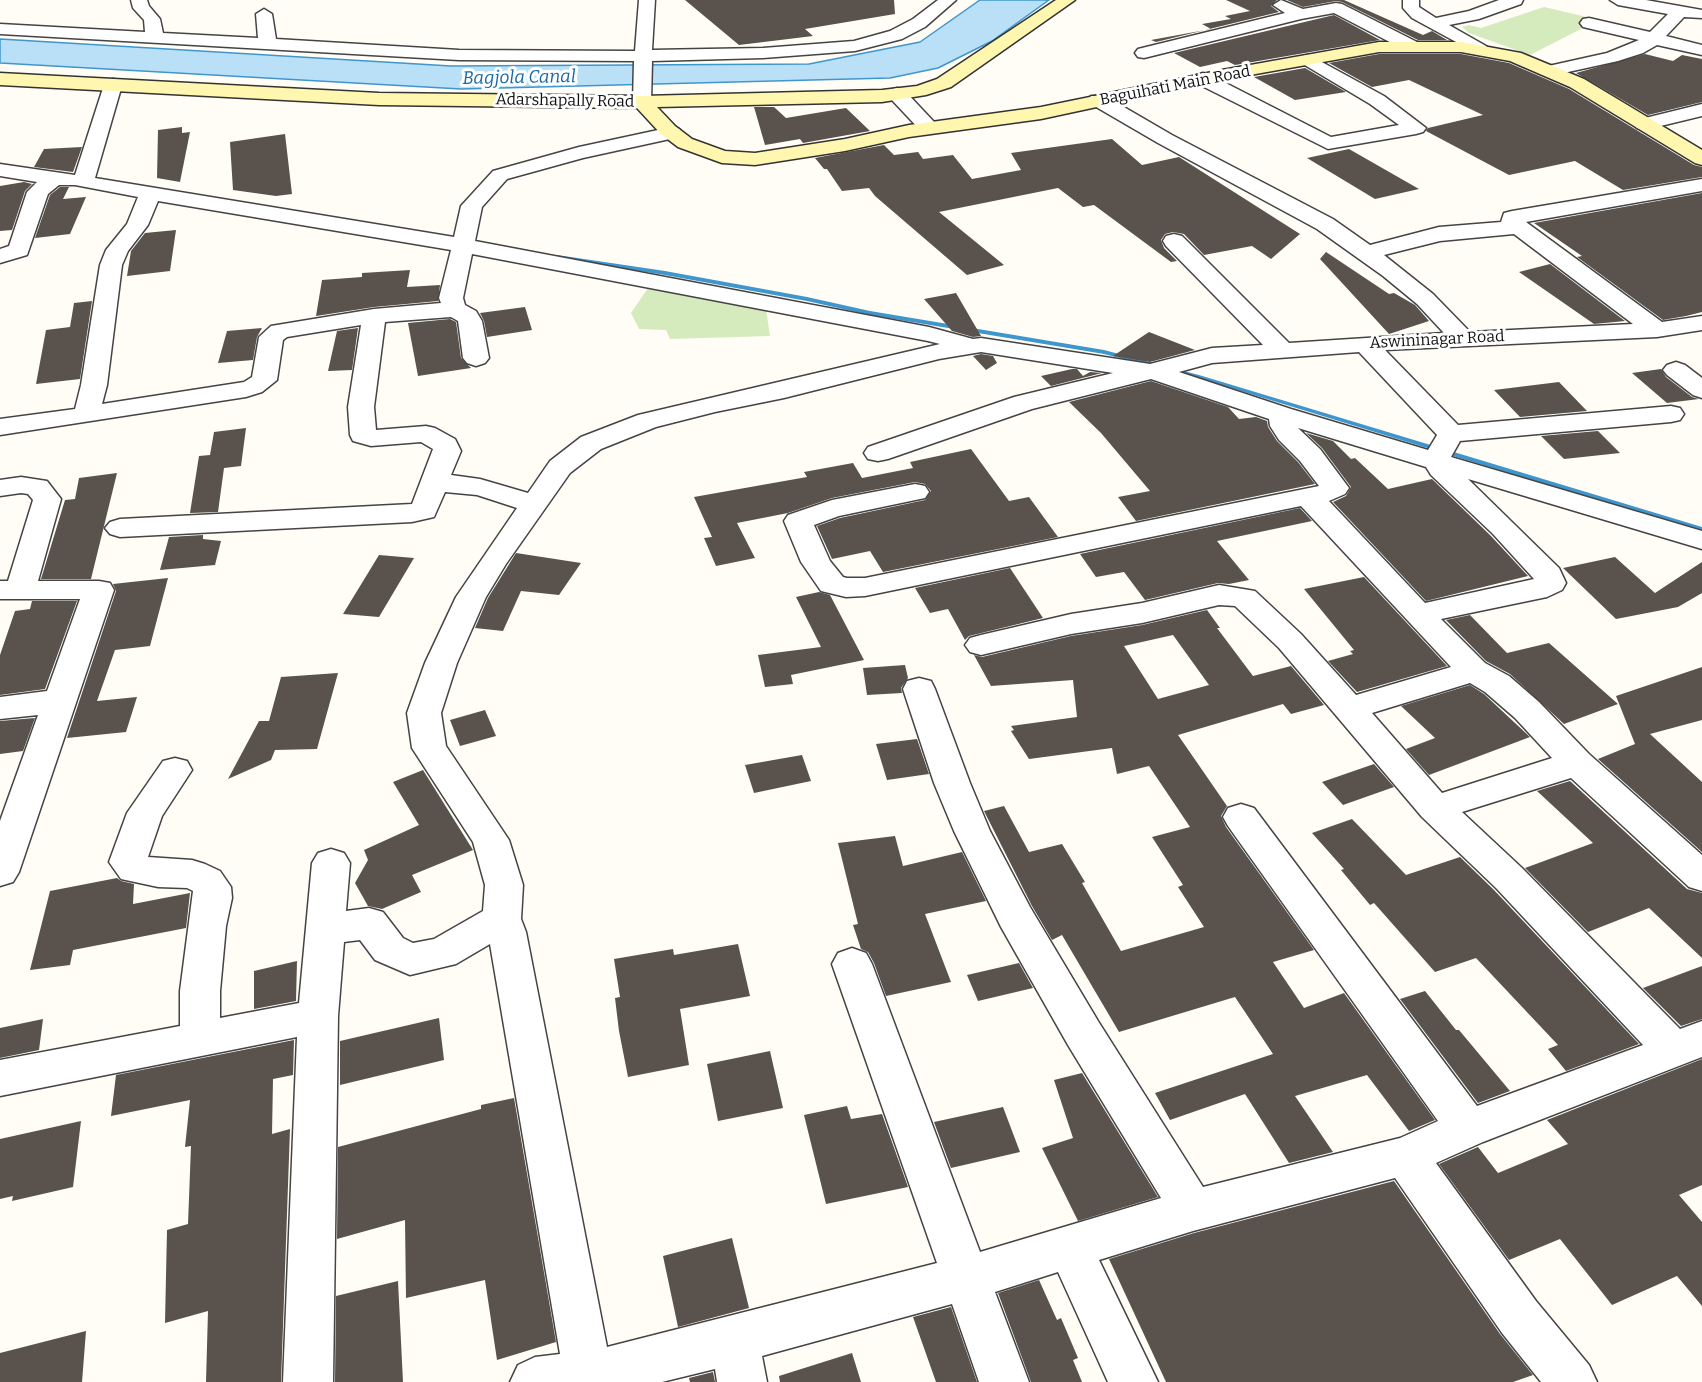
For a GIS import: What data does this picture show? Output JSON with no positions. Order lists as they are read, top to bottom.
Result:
{
  "streets": {
    "street": ["Baguihati Main Road", "Adarshapally Road", "Aswininagar Road"]
  },
  "crossings": [
    ["Baguihati Main Road", "Adarshapally Road"]
  ],
  "water": ["Bagjola Canal"]
}
